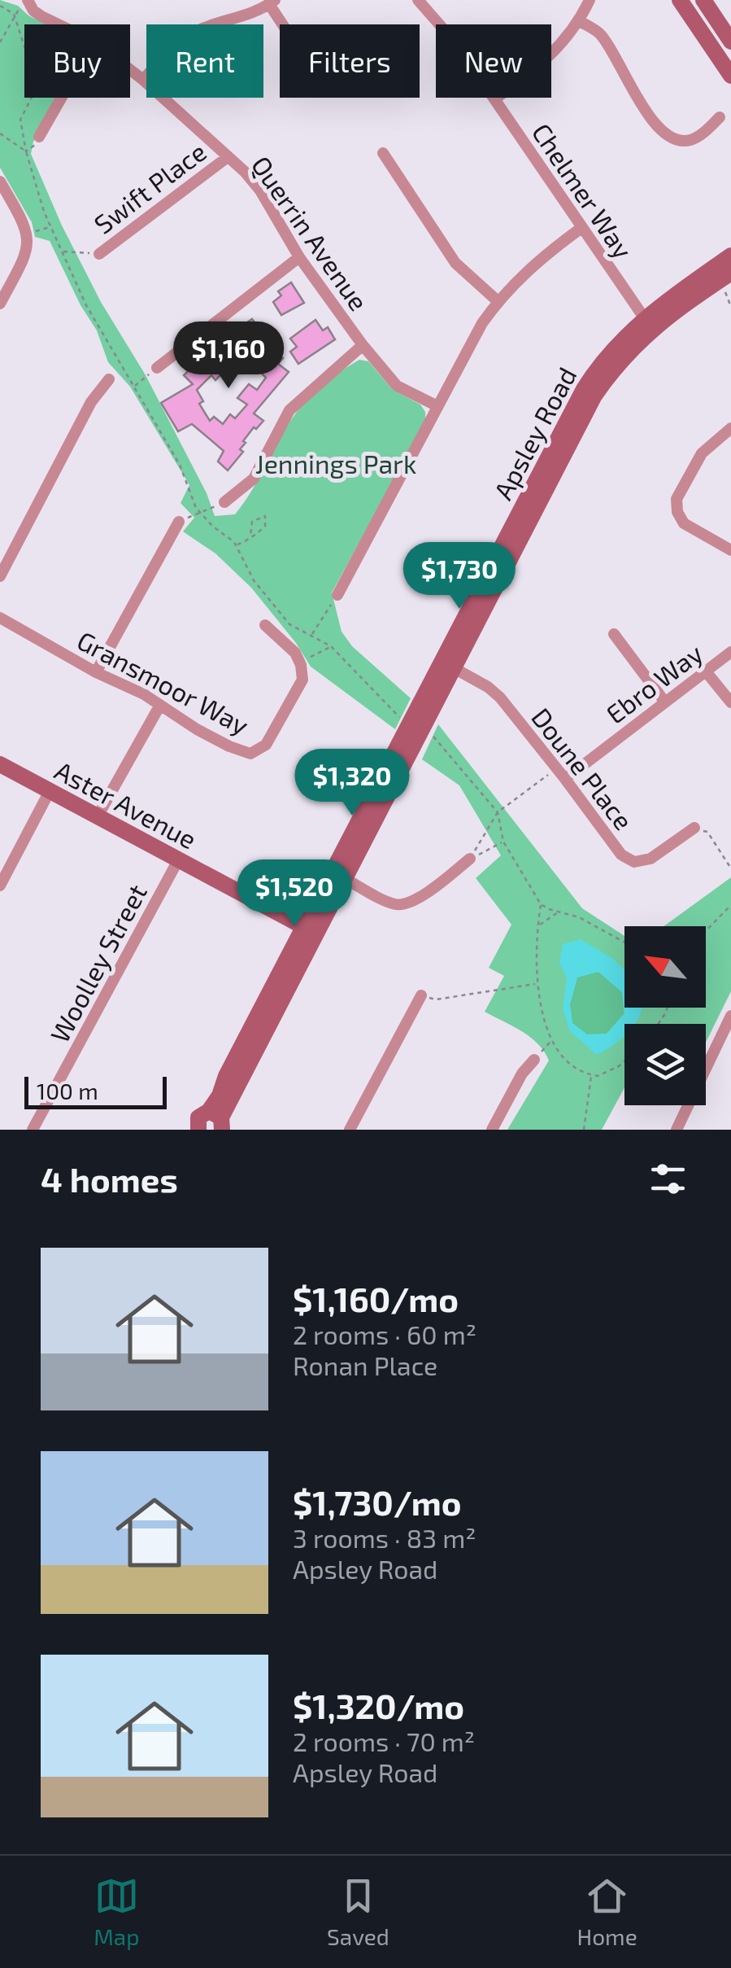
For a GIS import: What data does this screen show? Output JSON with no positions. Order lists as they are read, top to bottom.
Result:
{
  "streets": {
    "main road": ["Apsley Road", "Aster Avenue"],
    "street": [
      "Swift Place",
      "Chelmer Way",
      "Querrin Avenue",
      "Gransmoor Way",
      "Ebro Way",
      "Doune Place",
      "Woolley Street"
    ]
  },
  "crossings": [
    ["Swift Place", "Querrin Avenue"],
    ["Chelmer Way", "Apsley Road"],
    ["Apsley Road", "Doune Place"],
    ["Apsley Road", "Aster Avenue"],
    ["Ebro Way", "Doune Place"],
    ["Aster Avenue", "Woolley Street"]
  ],
  "parks": ["Jennings Park"],
  "scale_bar": "100 m",
  "north": "top left",
  "page": {
    "chip": [
      "Buy",
      "Rent",
      "Filters",
      "New"
    ],
    "price": [
      "$1,160",
      "$1,730",
      "$1,320",
      "$1,520"
    ],
    "scale": "100 m",
    "heading": "4 homes",
    "list": [
      {
        "name": "$1,160/mo",
        "note": "2 rooms · 60 m² · Ronan Place"
      },
      {
        "name": "$1,730/mo",
        "note": "3 rooms · 83 m² · Apsley Road"
      },
      {
        "name": "$1,320/mo",
        "note": "2 rooms · 70 m² · Apsley Road"
      }
    ],
    "tabs": ["Map", "Saved", "Home"]
  }
}
